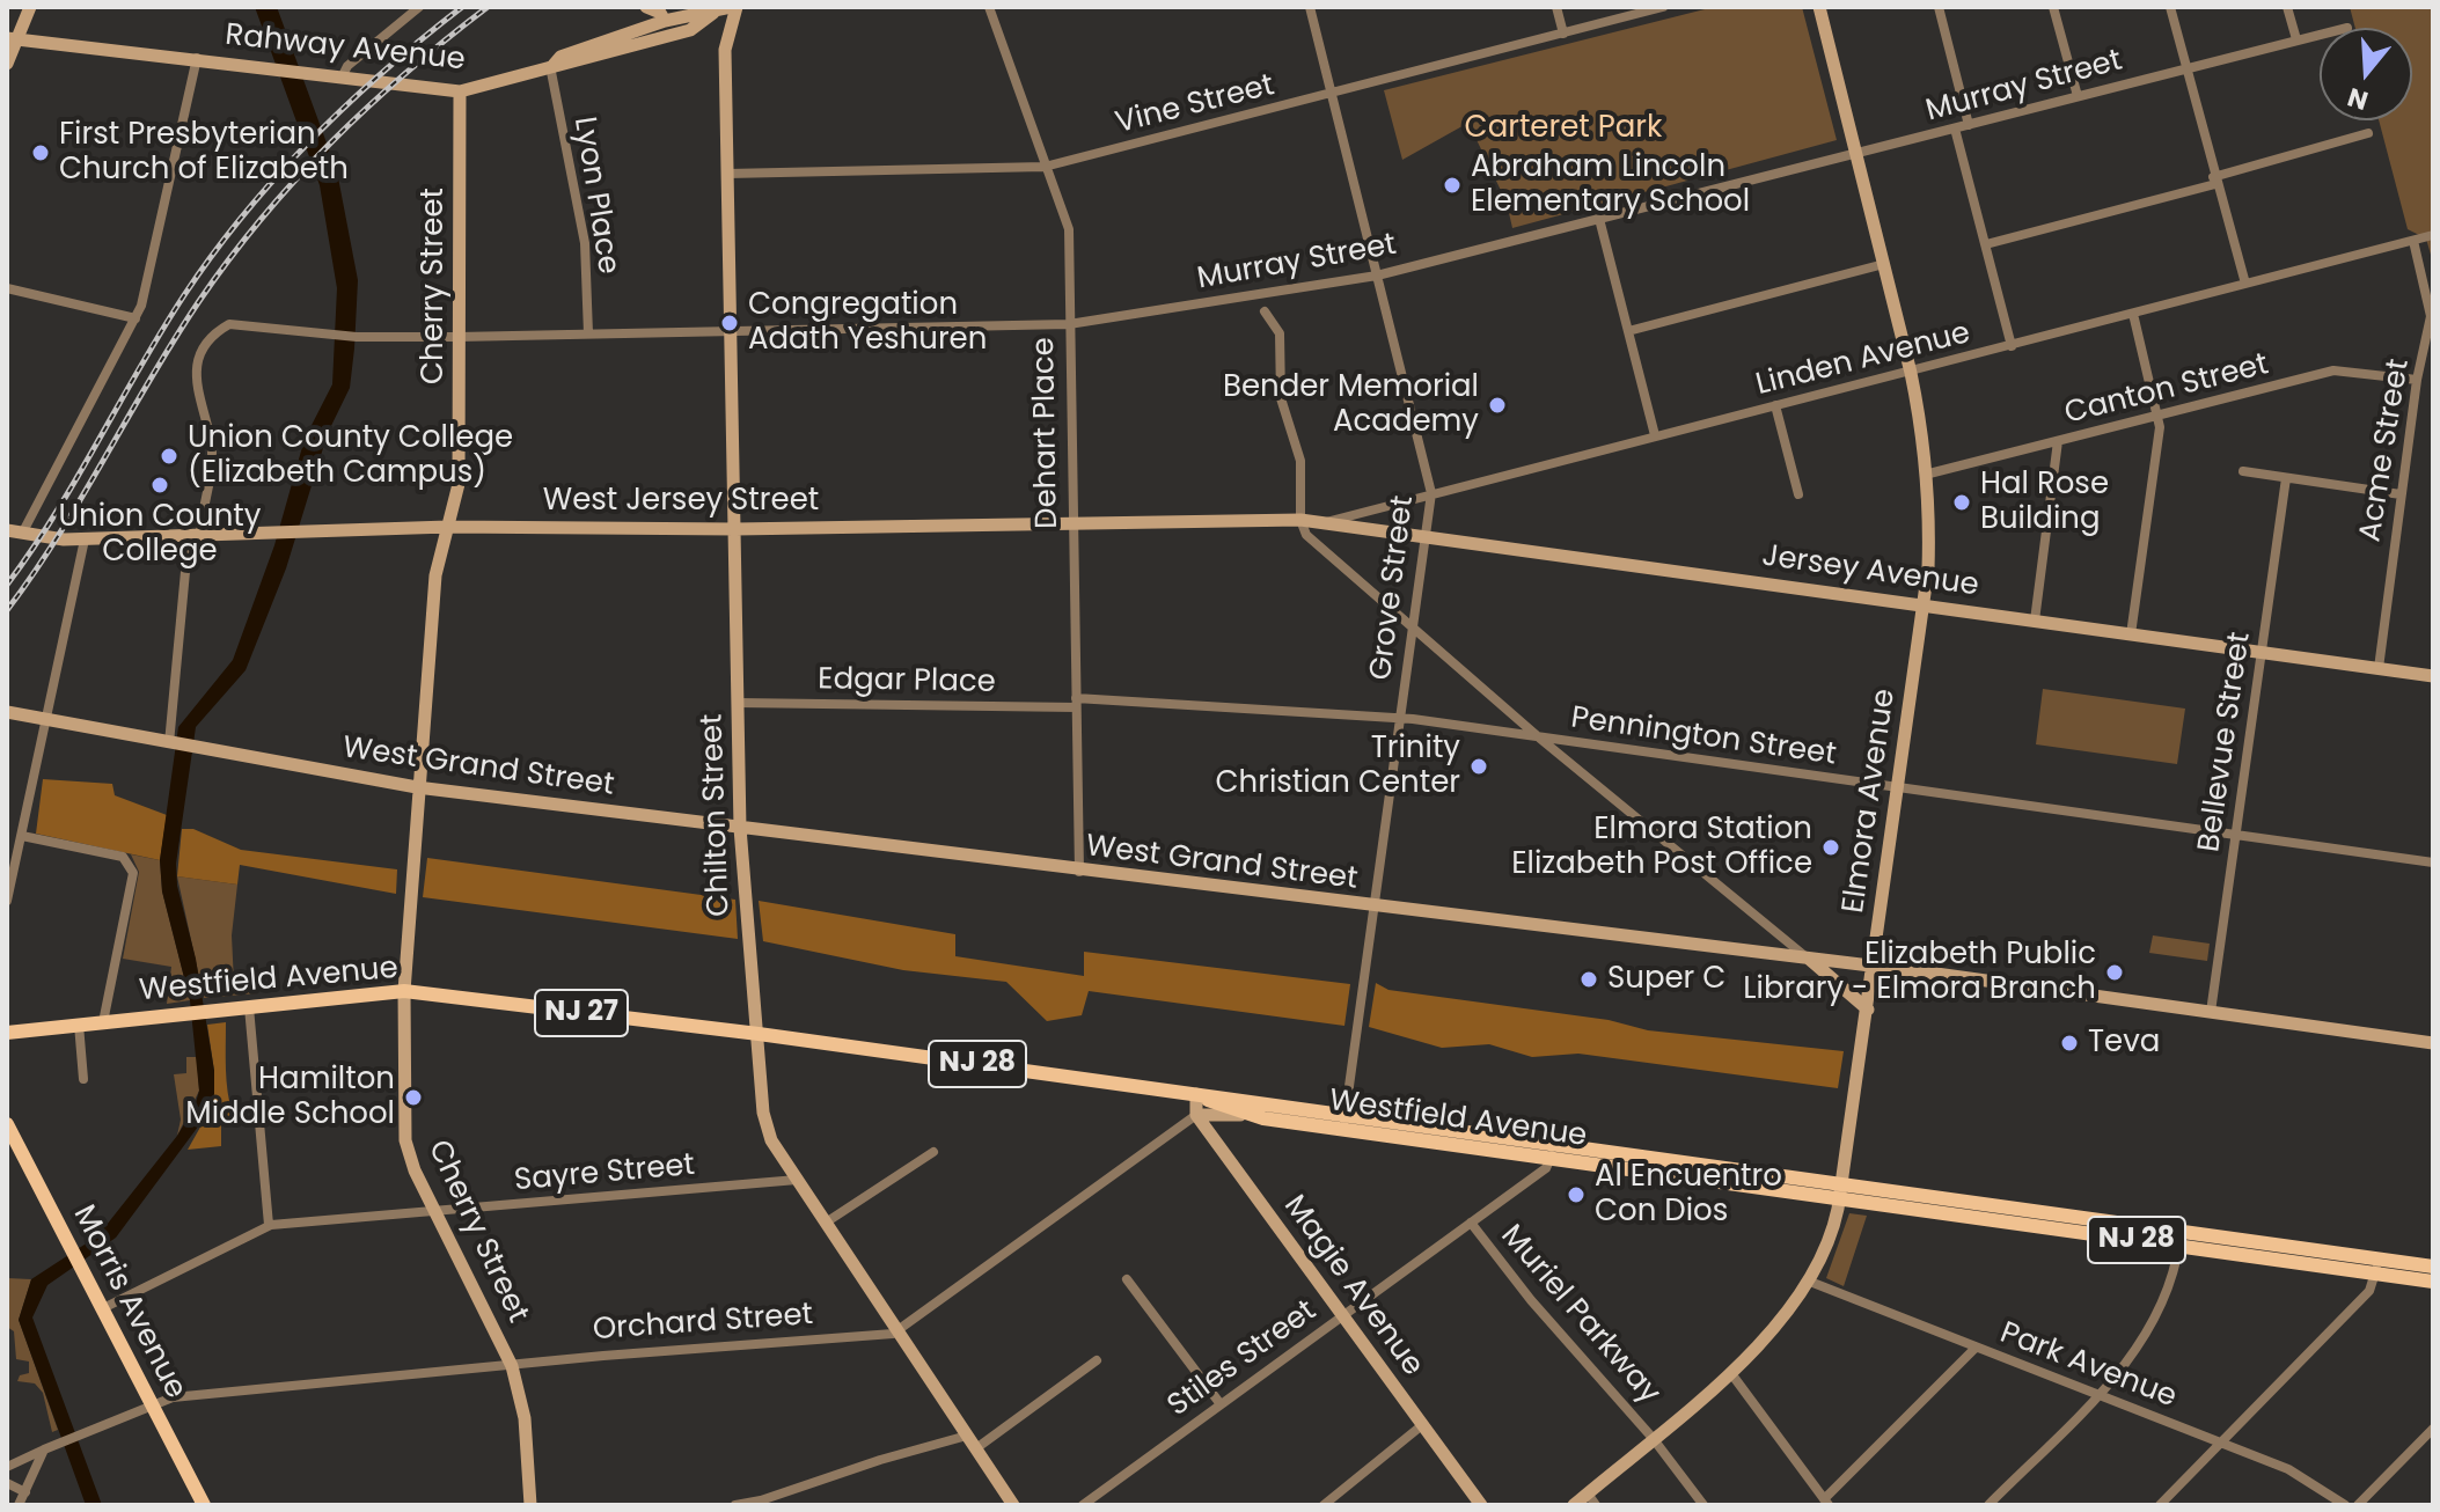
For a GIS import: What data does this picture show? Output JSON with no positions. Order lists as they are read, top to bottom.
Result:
{
  "streets": {
    "main road": [
      "Westfield Avenue",
      "NJ 27",
      "NJ 28",
      "Morris Avenue"
    ],
    "street": [
      "Rahway Avenue",
      "Murray Street",
      "Vine Street",
      "Lyon Place",
      "Cherry Street",
      "Linden Avenue",
      "Canton Street",
      "Dehart Place",
      "Acme Street",
      "West Jersey Street",
      "Jersey Avenue",
      "Grove Street",
      "Edgar Place",
      "Pennington Street",
      "Bellevue Street",
      "West Grand Street",
      "Elmora Avenue",
      "Chilton Street",
      "Sayre Street",
      "Magie Avenue",
      "Muriel Parkway",
      "Orchard Street",
      "Stiles Street",
      "Park Avenue"
    ]
  },
  "crossings": [
    ["Rahway Avenue", "Lyon Place"],
    ["Rahway Avenue", "Cherry Street"],
    ["Rahway Avenue", "Chilton Street"],
    ["Murray Street", "Lyon Place"],
    ["Murray Street", "Cherry Street"],
    ["Murray Street", "Dehart Place"],
    ["Murray Street", "West Jersey Street"],
    ["Murray Street", "Grove Street"],
    ["Murray Street", "Elmora Avenue"],
    ["Murray Street", "Chilton Street"],
    ["Vine Street", "Dehart Place"],
    ["Vine Street", "Grove Street"],
    ["Vine Street", "Chilton Street"],
    ["Cherry Street", "West Jersey Street"],
    ["Cherry Street", "West Grand Street"],
    ["Cherry Street", "Westfield Avenue"],
    ["Cherry Street", "Sayre Street"],
    ["Cherry Street", "Orchard Street"],
    ["Linden Avenue", "Acme Street"],
    ["Linden Avenue", "Jersey Avenue"],
    ["Linden Avenue", "Grove Street"],
    ["Linden Avenue", "Elmora Avenue"],
    ["Canton Street", "Acme Street"],
    ["Canton Street", "Elmora Avenue"],
    ["Dehart Place", "West Jersey Street"],
    ["Dehart Place", "Edgar Place"],
    ["Dehart Place", "Pennington Street"],
    ["Dehart Place", "West Grand Street"],
    ["Acme Street", "Jersey Avenue"],
    ["West Jersey Street", "Jersey Avenue"],
    ["West Jersey Street", "Chilton Street"],
    ["Jersey Avenue", "Grove Street"],
    ["Jersey Avenue", "Bellevue Street"],
    ["Jersey Avenue", "Elmora Avenue"],
    ["Grove Street", "Pennington Street"],
    ["Grove Street", "West Grand Street"],
    ["Grove Street", "Westfield Avenue"],
    ["Edgar Place", "Pennington Street"],
    ["Edgar Place", "Chilton Street"],
    ["Pennington Street", "Bellevue Street"],
    ["Pennington Street", "Elmora Avenue"],
    ["Bellevue Street", "West Grand Street"],
    ["West Grand Street", "Elmora Avenue"],
    ["West Grand Street", "Chilton Street"],
    ["Elmora Avenue", "Westfield Avenue"],
    ["Elmora Avenue", "Muriel Parkway"],
    ["Elmora Avenue", "Park Avenue"],
    ["Chilton Street", "Westfield Avenue"],
    ["Chilton Street", "Sayre Street"],
    ["Chilton Street", "Orchard Street"],
    ["Westfield Avenue", "Stiles Street"],
    ["Sayre Street", "Morris Avenue"],
    ["Magie Avenue", "Stiles Street"],
    ["Morris Avenue", "Orchard Street"],
    ["Muriel Parkway", "Stiles Street"]
  ],
  "parks": ["Carteret Park"],
  "places": [
    "First Presbyterian Church of Elizabeth",
    "Abraham Lincoln Elementary School",
    "Congregation Adath Yeshuren",
    "Bender Memorial Academy",
    "Union County College (Elizabeth Campus)",
    "Union County College",
    "Hal Rose Building",
    "Trinity Christian Center",
    "Elmora Station Elizabeth Post Office",
    "Elizabeth Public Library - Elmora Branch",
    "Super C",
    "Teva",
    "Hamilton Middle School",
    "Al Encuentro Con Dios"
  ],
  "north": "bottom"
}
